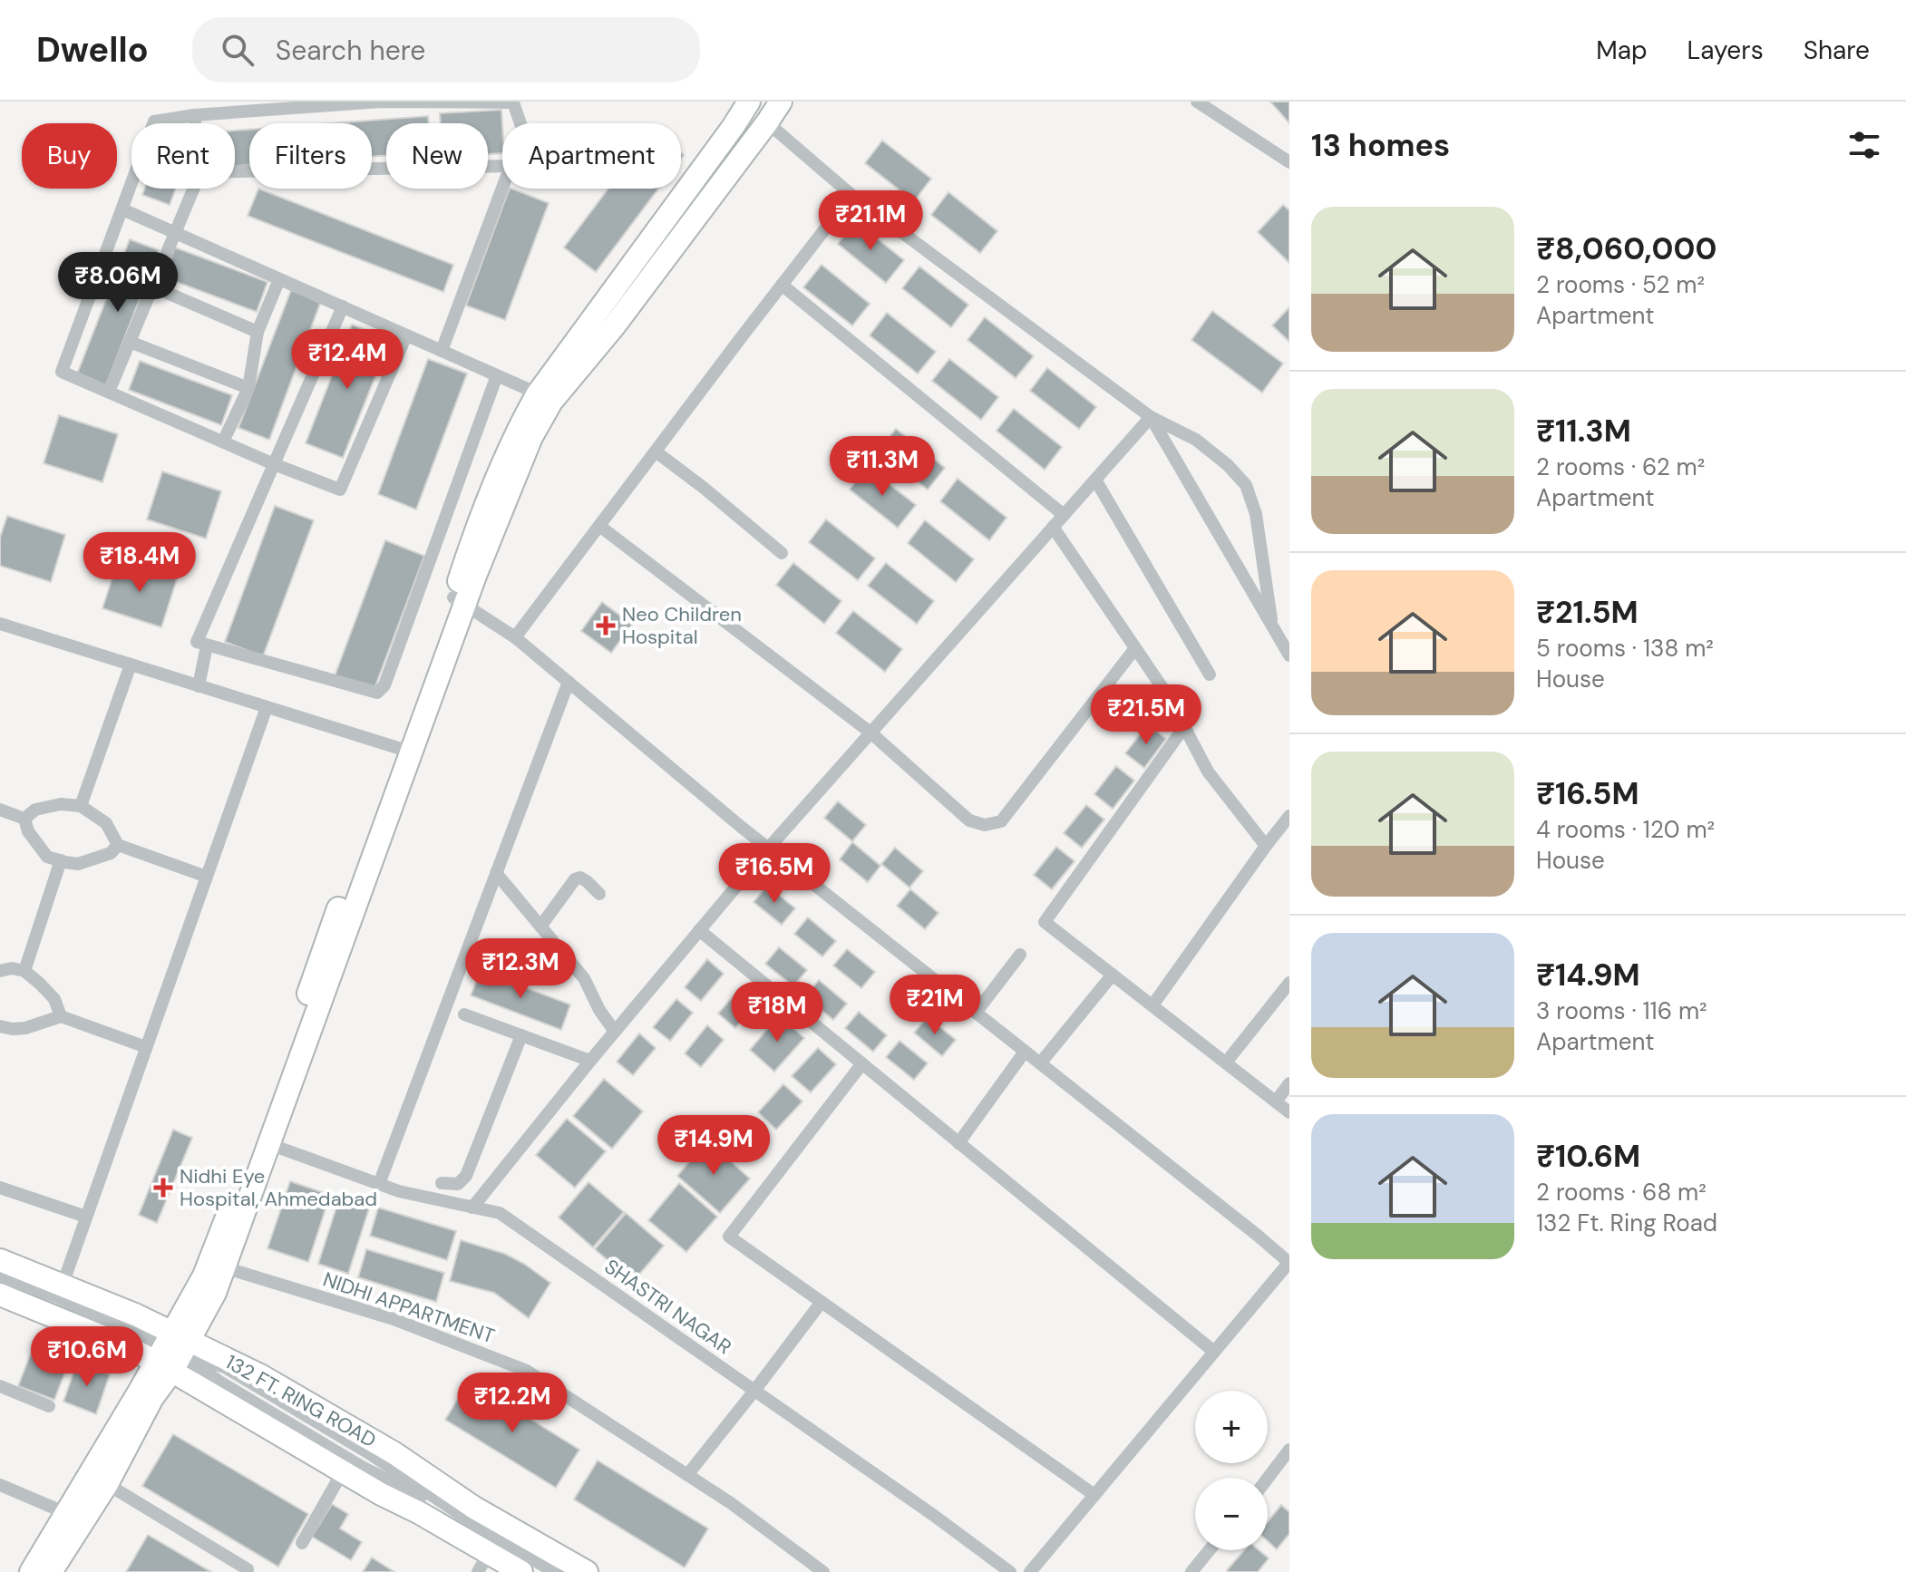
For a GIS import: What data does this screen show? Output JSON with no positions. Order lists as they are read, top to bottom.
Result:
{
  "streets": {
    "main road": ["132 FT. RING ROAD"],
    "street": ["SHASTRI NAGAR", "NIDHI APPARTMENT"]
  },
  "places": {
    "health": ["Neo Children Hospital", "Nidhi Eye Hospital, Ahmedabad"]
  },
  "page": {
    "header": "Dwello",
    "search": "Search here",
    "nav": ["Map", "Layers", "Share"],
    "heading": "13 homes",
    "chip": [
      "Buy",
      "Rent",
      "Filters",
      "New",
      "Apartment"
    ],
    "list": [
      {
        "name": "₹8,060,000",
        "note": "2 rooms · 52 m² · Apartment"
      },
      {
        "name": "₹11.3M",
        "note": "2 rooms · 62 m² · Apartment"
      },
      {
        "name": "₹21.5M",
        "note": "5 rooms · 138 m² · House"
      },
      {
        "name": "₹16.5M",
        "note": "4 rooms · 120 m² · House"
      },
      {
        "name": "₹14.9M",
        "note": "3 rooms · 116 m² · Apartment"
      },
      {
        "name": "₹10.6M",
        "note": "2 rooms · 68 m² · 132 Ft. Ring Road"
      }
    ],
    "price": [
      "₹21.1M",
      "₹8.06M",
      "₹12.4M",
      "₹11.3M",
      "₹18.4M",
      "₹21.5M",
      "₹16.5M",
      "₹12.3M",
      "₹21M",
      "₹18M",
      "₹14.9M",
      "₹10.6M",
      "₹12.2M"
    ],
    "map_buttons": ["+", "−"]
  }
}
